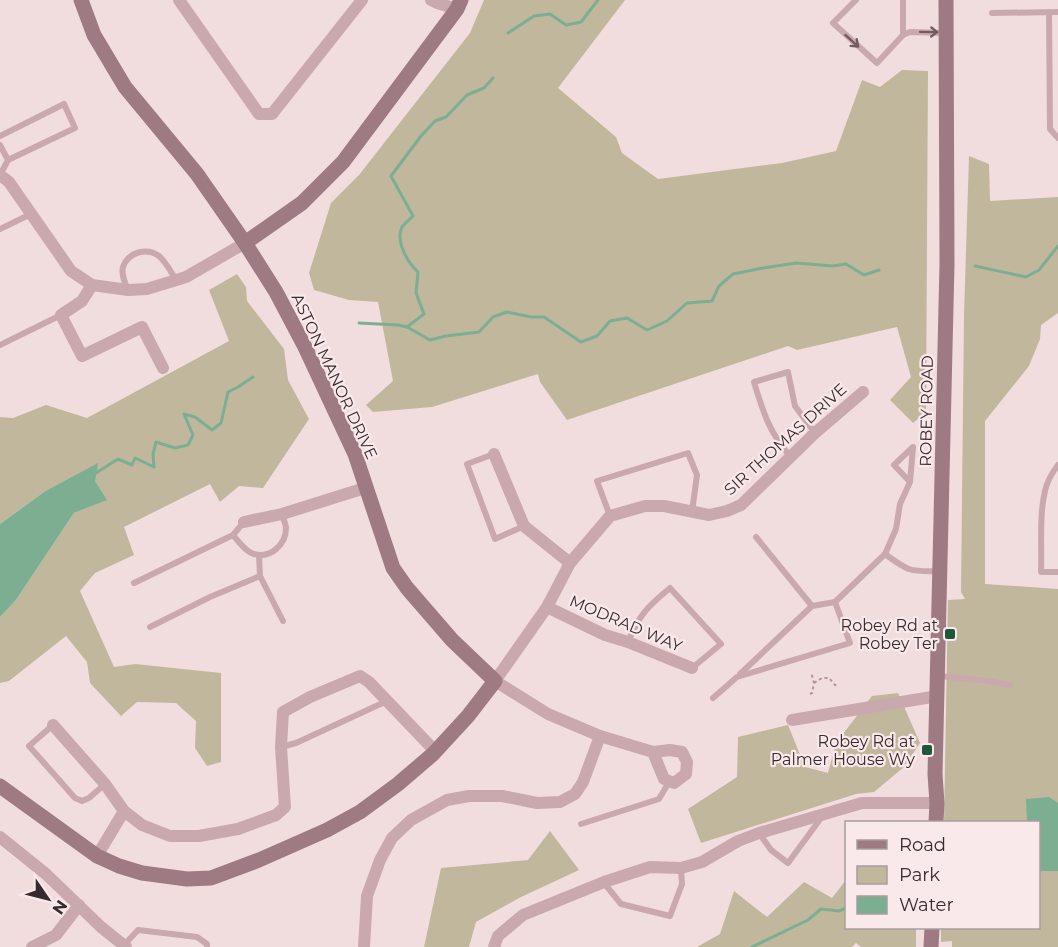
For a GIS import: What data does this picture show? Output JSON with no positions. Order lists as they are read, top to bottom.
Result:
{
  "streets": {
    "street": [
      "ASTON MANOR DRIVE",
      "ROBEY ROAD",
      "SIR THOMAS DRIVE",
      "MODRAD WAY"
    ]
  },
  "places": {
    "transit": ["Robey Rd at Robey Ter", "Robey Rd at Palmer House Wy"]
  },
  "legend": ["Road", "Park", "Water"],
  "north": "bottom right"
}
